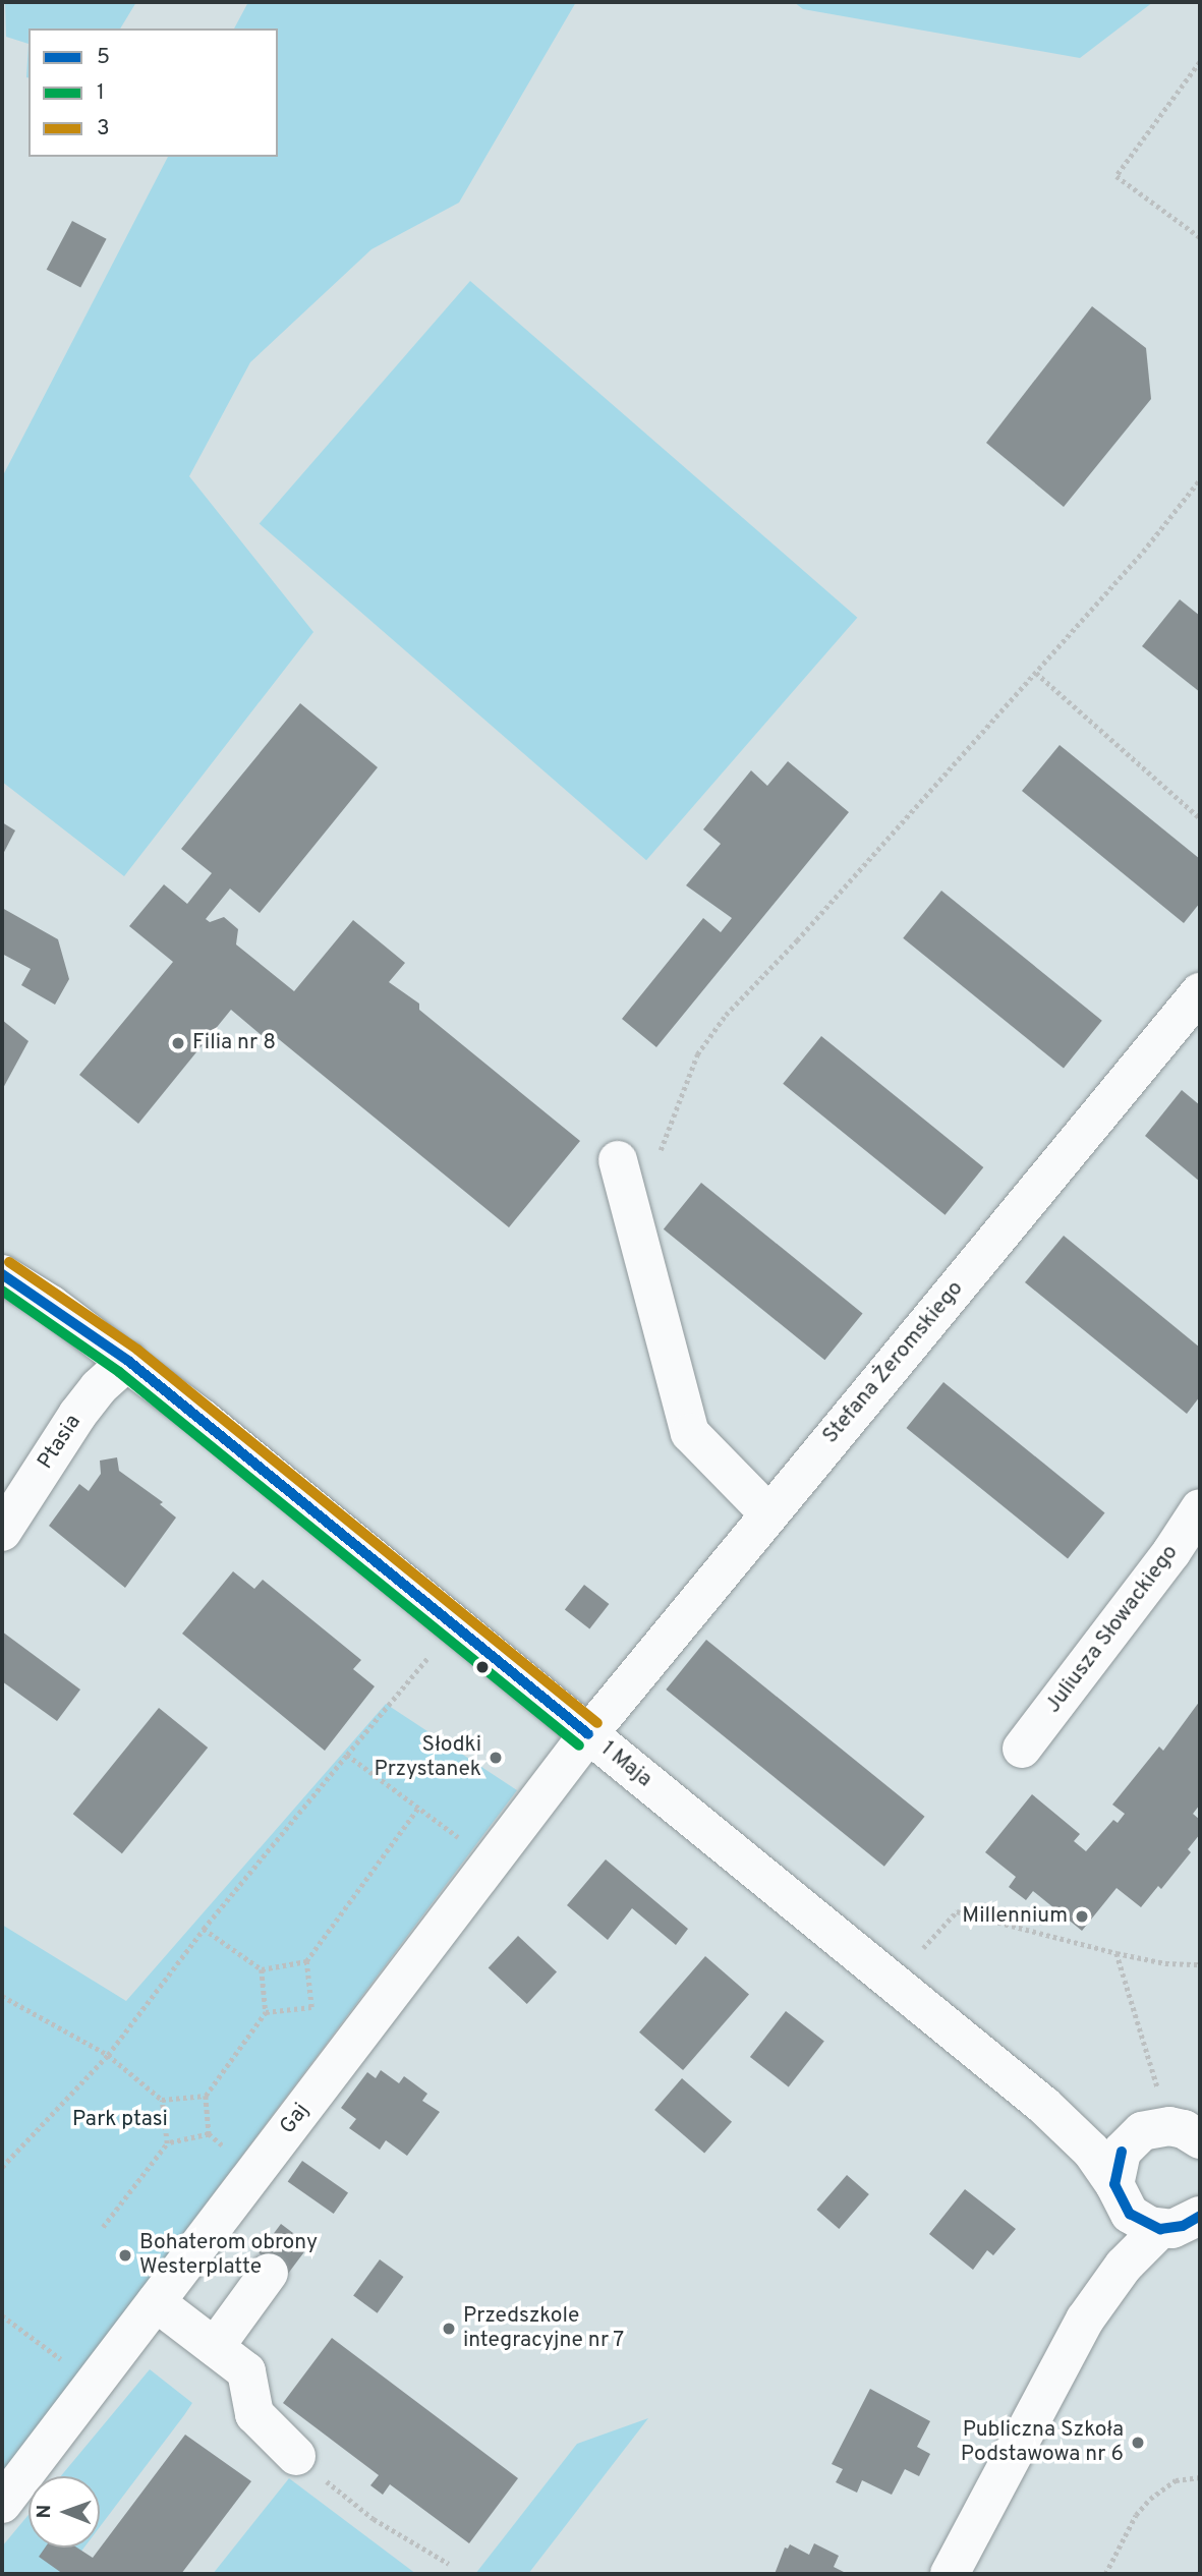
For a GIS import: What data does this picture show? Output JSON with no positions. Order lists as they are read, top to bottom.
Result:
{
  "streets": {
    "street": [
      "Stefana Żeromskiego",
      "Ptasia",
      "Juliusza Słowackiego",
      "1 Maja",
      "Gaj"
    ]
  },
  "crossings": [
    ["Stefana Żeromskiego", "1 Maja"],
    ["Stefana Żeromskiego", "Gaj"],
    ["Ptasia", "1 Maja"],
    ["1 Maja", "Gaj"]
  ],
  "parks": ["Park ptasi"],
  "places": [
    "Filia nr 8",
    "Słodki Przystanek",
    "Millennium",
    "Bohaterom obrony Westerplatte",
    "Przedszkole integracyjne nr 7",
    "Publiczna Szkoła Podstawowa nr 6"
  ],
  "lines": ["transit line 3", "transit line 5", "transit line 1"],
  "legend": ["5", "1", "3"],
  "north": "left"
}
